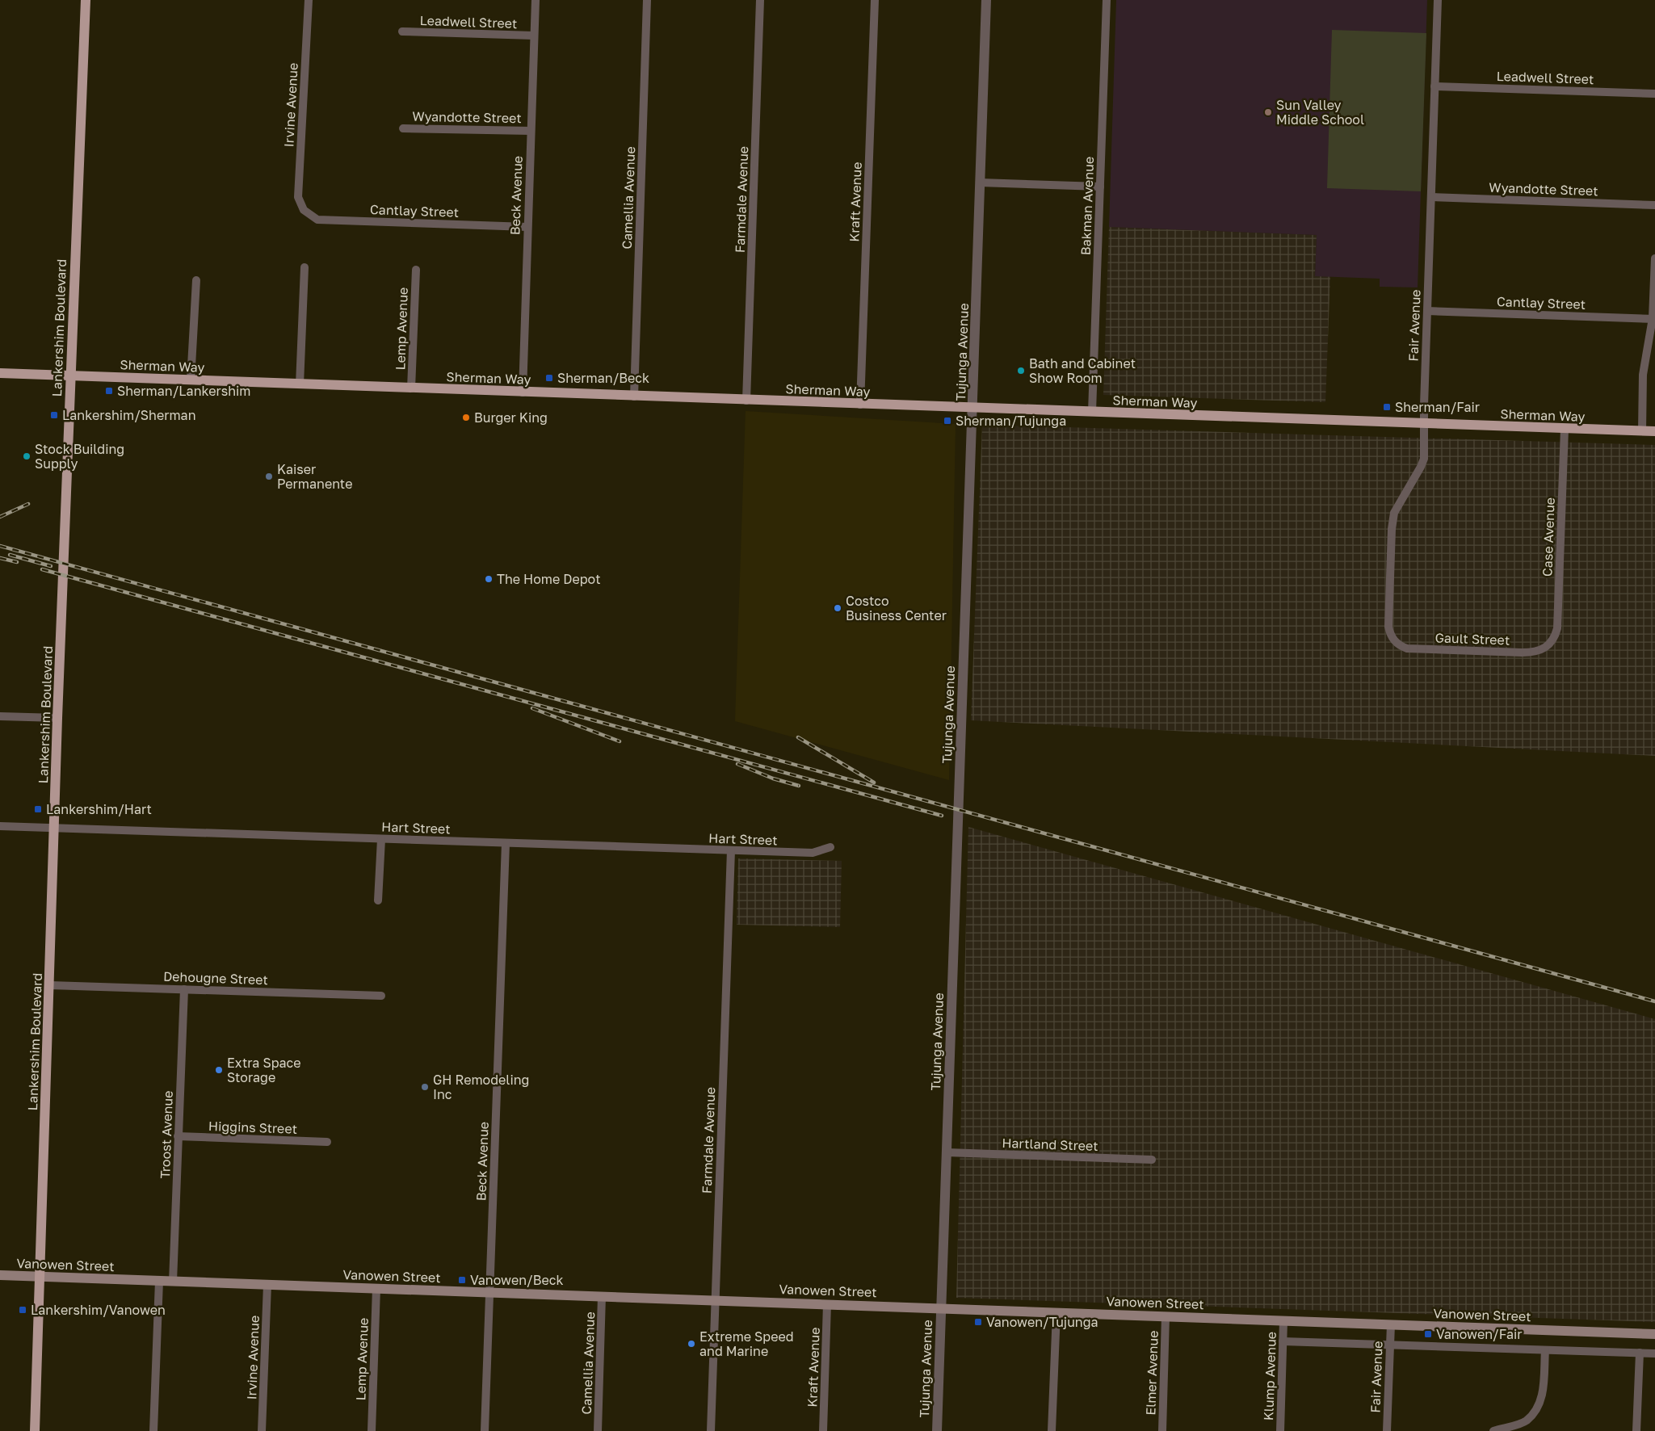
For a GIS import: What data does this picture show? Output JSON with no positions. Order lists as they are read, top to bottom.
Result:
{
  "streets": {
    "main road": ["Lankershim Boulevard", "Sherman Way", "Vanowen Street"],
    "street": [
      "Leadwell Street",
      "Irvine Avenue",
      "Wyandotte Street",
      "Beck Avenue",
      "Camellia Avenue",
      "Farmdale Avenue",
      "Kraft Avenue",
      "Bakman Avenue",
      "Cantlay Street",
      "Fair Avenue",
      "Lemp Avenue",
      "Tujunga Avenue",
      "Case Avenue",
      "Gault Street",
      "Hart Street",
      "Dehougne Street",
      "Higgins Street",
      "Troost Avenue",
      "Hartland Street",
      "Elmer Avenue",
      "Klump Avenue"
    ]
  },
  "crossings": [
    ["Leadwell Street", "Beck Avenue"],
    ["Leadwell Street", "Fair Avenue"],
    ["Irvine Avenue", "Cantlay Street"],
    ["Irvine Avenue", "Vanowen Street"],
    ["Wyandotte Street", "Beck Avenue"],
    ["Wyandotte Street", "Fair Avenue"],
    ["Beck Avenue", "Cantlay Street"],
    ["Beck Avenue", "Sherman Way"],
    ["Beck Avenue", "Hart Street"],
    ["Beck Avenue", "Vanowen Street"],
    ["Camellia Avenue", "Sherman Way"],
    ["Camellia Avenue", "Vanowen Street"],
    ["Farmdale Avenue", "Sherman Way"],
    ["Farmdale Avenue", "Hart Street"],
    ["Farmdale Avenue", "Vanowen Street"],
    ["Kraft Avenue", "Sherman Way"],
    ["Kraft Avenue", "Vanowen Street"],
    ["Bakman Avenue", "Sherman Way"],
    ["Cantlay Street", "Fair Avenue"],
    ["Fair Avenue", "Sherman Way"],
    ["Fair Avenue", "Gault Street"],
    ["Fair Avenue", "Vanowen Street"],
    ["Lankershim Boulevard", "Sherman Way"],
    ["Lankershim Boulevard", "Hart Street"],
    ["Lankershim Boulevard", "Dehougne Street"],
    ["Lankershim Boulevard", "Vanowen Street"],
    ["Lemp Avenue", "Sherman Way"],
    ["Lemp Avenue", "Vanowen Street"],
    ["Tujunga Avenue", "Sherman Way"],
    ["Tujunga Avenue", "Hartland Street"],
    ["Tujunga Avenue", "Vanowen Street"],
    ["Sherman Way", "Case Avenue"],
    ["Case Avenue", "Gault Street"],
    ["Dehougne Street", "Troost Avenue"],
    ["Higgins Street", "Troost Avenue"],
    ["Troost Avenue", "Vanowen Street"],
    ["Vanowen Street", "Elmer Avenue"],
    ["Vanowen Street", "Klump Avenue"]
  ],
  "places": {
    "other": [
      "Sun Valley Middle School",
      "Bath and Cabinet Show Room",
      "Burger King",
      "Stock Building Supply",
      "Kaiser Permanente",
      "The Home Depot",
      "Costco Business Center",
      "Extra Space Storage",
      "GH Remodeling Inc",
      "Extreme Speed and Marine"
    ],
    "transit": [
      "Sherman/Beck",
      "Sherman/Lankershim",
      "Sherman/Fair",
      "Lankershim/Sherman",
      "Sherman/Tujunga",
      "Lankershim/Hart",
      "Vanowen/Beck",
      "Lankershim/Vanowen",
      "Vanowen/Tujunga",
      "Vanowen/Fair"
    ]
  }
}
